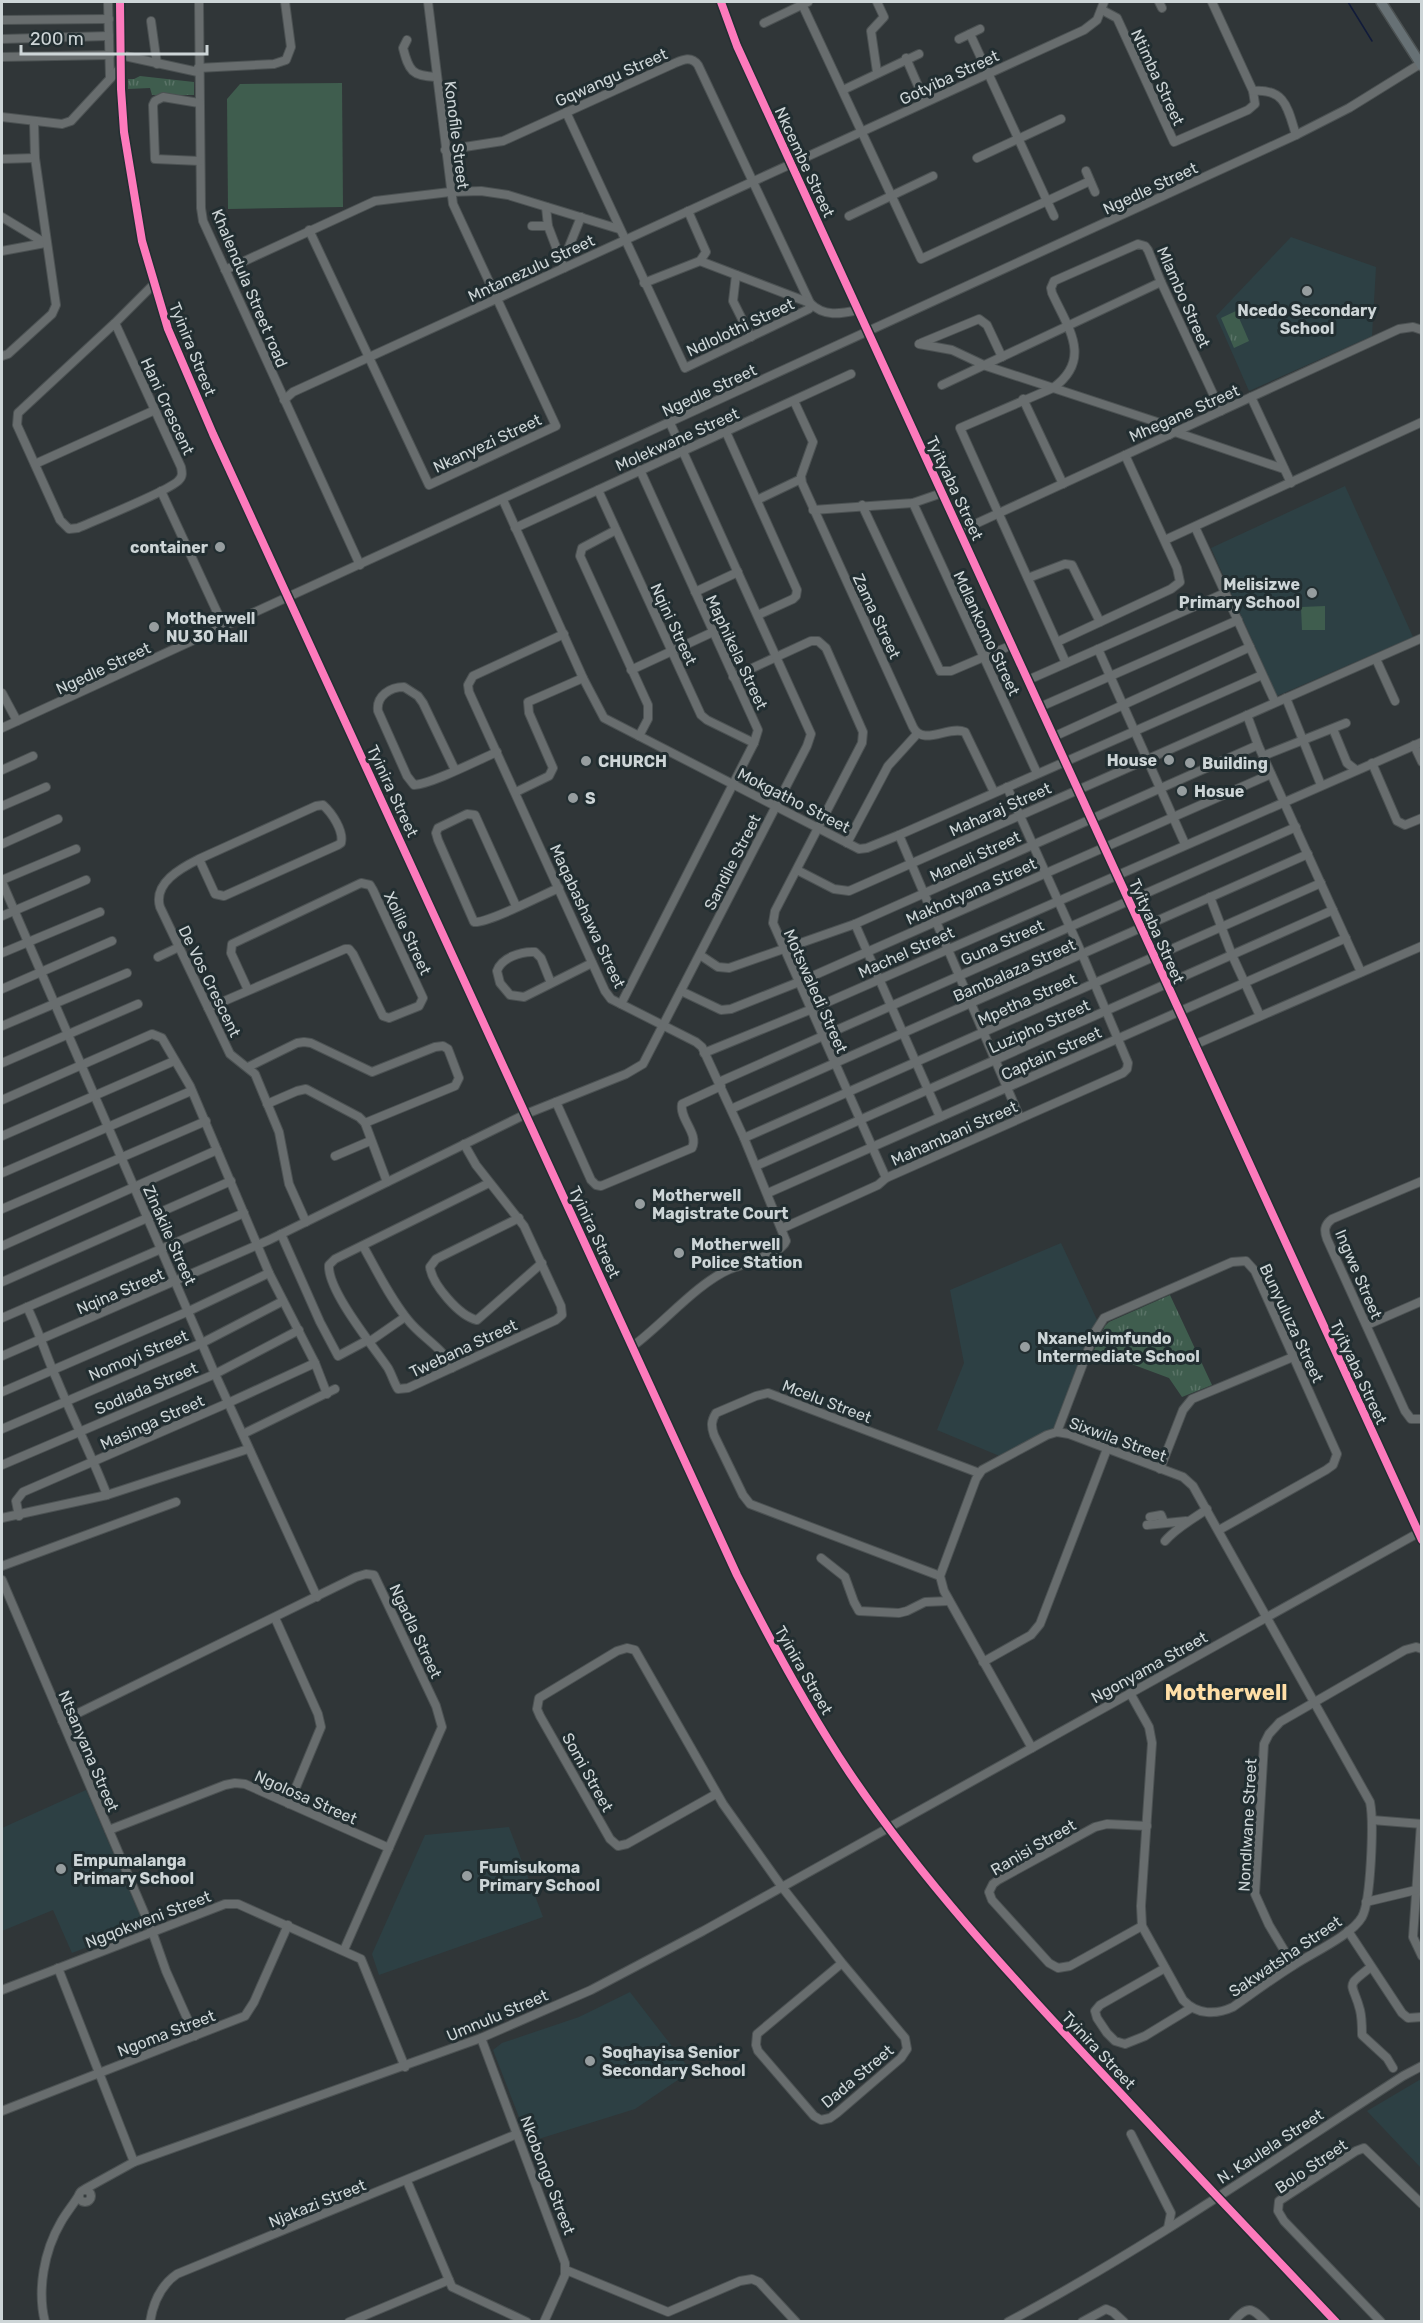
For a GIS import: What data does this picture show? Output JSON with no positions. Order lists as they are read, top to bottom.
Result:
{
  "streets": {
    "street": [
      "Gqwangu Street",
      "Gotyiba Street",
      "Ntimba Street",
      "Konofile Street",
      "Nkcembe Street",
      "Ngedle Street",
      "Mntanezulu Street",
      "Khalendula Street road",
      "Mlambo Street",
      "Ndlolothi Street",
      "Tyinira Street",
      "Hani Crescent",
      "Mhegane Street",
      "Molekwane Street",
      "Nkanyezi Street",
      "Tyityaba Street",
      "Zama Street",
      "Nqini Street",
      "Mdlankomo Street",
      "Maphikela Street",
      "Mokgatho Street",
      "Maharaj Street",
      "Maneli Street",
      "Sandile Street",
      "Makhotyana Street",
      "Maqabashawa Street",
      "Xolile Street",
      "Guna Street",
      "Machel Street",
      "Bambalaza Street",
      "De Vos Crescent",
      "Motswaledi Street",
      "Mpetha Street",
      "Luzipho Street",
      "Captain Street",
      "Mahambani Street",
      "Zinakile Street",
      "Ingwe Street",
      "Nqina Street",
      "Bunyuluza Street",
      "Twebana Street",
      "Nomoyi Street",
      "Sodlada Street",
      "Mcelu Street",
      "Masinga Street",
      "Sixwila Street",
      "Ngadla Street",
      "Ngonyama Street",
      "Ntsanyana Street",
      "Somi Street",
      "Ngolosa Street",
      "Nondlwane Street",
      "Ranisi Street",
      "Ngqokweni Street",
      "Sakwatsha Street",
      "Umnulu Street",
      "Ngoma Street",
      "Dada Street",
      "N. Kaulela Street",
      "Bolo Street",
      "Nkobongo Street",
      "Njakazi Street"
    ]
  },
  "crossings": [
    ["Gqwangu Street", "Konofile Street"],
    ["Gqwangu Street", "Mntanezulu Street"],
    ["Gqwangu Street", "Ndlolothi Street"],
    ["Gotyiba Street", "Ntimba Street"],
    ["Gotyiba Street", "Nkcembe Street"],
    ["Gotyiba Street", "Mntanezulu Street"],
    ["Konofile Street", "Mntanezulu Street"],
    ["Konofile Street", "Nkanyezi Street"],
    ["Nkcembe Street", "Ngedle Street"],
    ["Nkcembe Street", "Mntanezulu Street"],
    ["Nkcembe Street", "Tyityaba Street"],
    ["Ngedle Street", "Khalendula Street road"],
    ["Ngedle Street", "Tyinira Street"],
    ["Ngedle Street", "Tyityaba Street"],
    ["Ngedle Street", "Mokgatho Street"],
    ["Ngedle Street", "Sandile Street"],
    ["Mntanezulu Street", "Khalendula Street road"],
    ["Mntanezulu Street", "Ndlolothi Street"],
    ["Mntanezulu Street", "Nkanyezi Street"],
    ["Mlambo Street", "Mhegane Street"],
    ["Tyinira Street", "Hani Crescent"],
    ["Tyinira Street", "Sandile Street"],
    ["Tyinira Street", "Ngonyama Street"],
    ["Tyinira Street", "Umnulu Street"],
    ["Tyinira Street", "N. Kaulela Street"],
    ["Mhegane Street", "Tyityaba Street"],
    ["Molekwane Street", "Nqini Street"],
    ["Molekwane Street", "Maphikela Street"],
    ["Molekwane Street", "Mokgatho Street"],
    ["Molekwane Street", "Sandile Street"],
    ["Tyityaba Street", "Mokgatho Street"],
    ["Tyityaba Street", "Maharaj Street"],
    ["Tyityaba Street", "Maneli Street"],
    ["Tyityaba Street", "Makhotyana Street"],
    ["Tyityaba Street", "Guna Street"],
    ["Tyityaba Street", "Machel Street"],
    ["Tyityaba Street", "Bambalaza Street"],
    ["Tyityaba Street", "Mpetha Street"],
    ["Tyityaba Street", "Luzipho Street"],
    ["Tyityaba Street", "Captain Street"],
    ["Tyityaba Street", "Ngonyama Street"],
    ["Nqini Street", "Maphikela Street"],
    ["Mdlankomo Street", "Mokgatho Street"],
    ["Maphikela Street", "Motswaledi Street"],
    ["Mokgatho Street", "Sandile Street"],
    ["Mokgatho Street", "Maqabashawa Street"],
    ["Mokgatho Street", "Motswaledi Street"],
    ["Maharaj Street", "Motswaledi Street"],
    ["Maneli Street", "Sandile Street"],
    ["Maneli Street", "Motswaledi Street"],
    ["Sandile Street", "Makhotyana Street"],
    ["Sandile Street", "Maqabashawa Street"],
    ["Sandile Street", "Guna Street"],
    ["Sandile Street", "Motswaledi Street"],
    ["Sandile Street", "Nqina Street"],
    ["Sandile Street", "Twebana Street"],
    ["Makhotyana Street", "Motswaledi Street"],
    ["Maqabashawa Street", "Guna Street"],
    ["Maqabashawa Street", "Machel Street"],
    ["Maqabashawa Street", "Bambalaza Street"],
    ["Maqabashawa Street", "Mpetha Street"],
    ["Maqabashawa Street", "Luzipho Street"],
    ["Maqabashawa Street", "Captain Street"],
    ["Maqabashawa Street", "Mahambani Street"],
    ["Xolile Street", "De Vos Crescent"],
    ["Guna Street", "Motswaledi Street"],
    ["Machel Street", "Motswaledi Street"],
    ["Bambalaza Street", "Motswaledi Street"],
    ["De Vos Crescent", "Nqina Street"],
    ["Motswaledi Street", "Mpetha Street"],
    ["Motswaledi Street", "Luzipho Street"],
    ["Motswaledi Street", "Captain Street"],
    ["Motswaledi Street", "Mahambani Street"],
    ["Captain Street", "Mahambani Street"],
    ["Zinakile Street", "Nqina Street"],
    ["Zinakile Street", "Nomoyi Street"],
    ["Zinakile Street", "Sodlada Street"],
    ["Zinakile Street", "Masinga Street"],
    ["Zinakile Street", "Ngadla Street"],
    ["Bunyuluza Street", "Sixwila Street"],
    ["Mcelu Street", "Sixwila Street"],
    ["Sixwila Street", "Ngonyama Street"],
    ["Sixwila Street", "Sakwatsha Street"],
    ["Ngadla Street", "Ntsanyana Street"],
    ["Ngadla Street", "Ngolosa Street"],
    ["Ngadla Street", "Ngqokweni Street"],
    ["Ngonyama Street", "Sakwatsha Street"],
    ["Ngonyama Street", "Umnulu Street"],
    ["Ntsanyana Street", "Ngolosa Street"],
    ["Ntsanyana Street", "Ngqokweni Street"],
    ["Ntsanyana Street", "Ngoma Street"],
    ["Nondlwane Street", "Sakwatsha Street"],
    ["Ngqokweni Street", "Umnulu Street"],
    ["Ngqokweni Street", "Ngoma Street"],
    ["Umnulu Street", "Nkobongo Street"],
    ["Nkobongo Street", "Njakazi Street"]
  ],
  "districts": ["Motherwell"],
  "places": [
    "Ncedo Secondary School",
    "container",
    "Melisizwe Primary School",
    "Motherwell NU 30 Hall",
    "House",
    "CHURCH",
    "Building",
    "Hosue",
    "S",
    "Motherwell Magistrate Court",
    "Motherwell Police Station",
    "Nxanelwimfundo Intermediate School",
    "Empumalanga Primary School",
    "Fumisukoma Primary School",
    "Soqhayisa Senior Secondary School"
  ],
  "scale_bar": "200 m"
}
